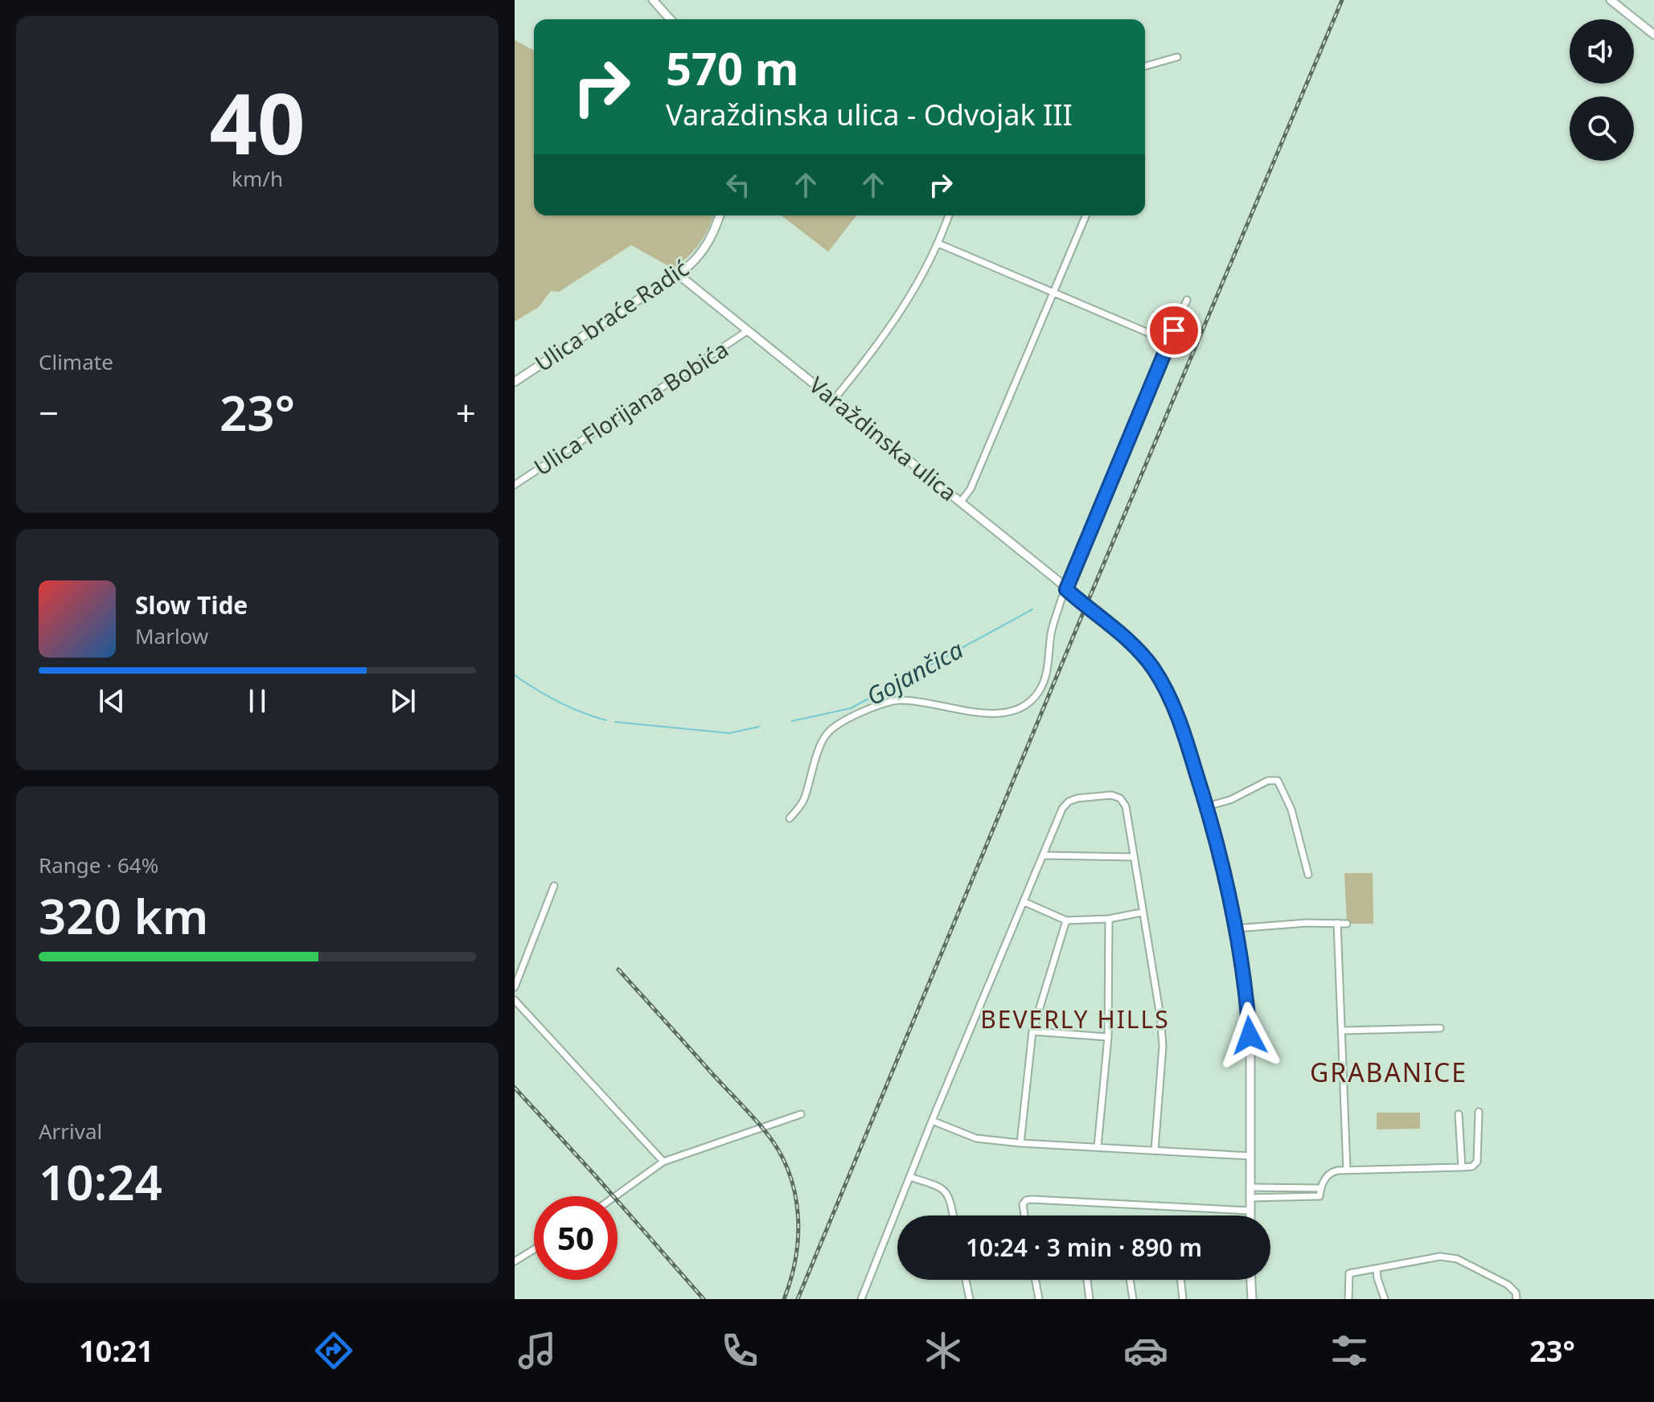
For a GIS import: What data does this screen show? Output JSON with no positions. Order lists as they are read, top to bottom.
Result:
{
  "streets": {
    "main road": ["Ulica braće Radić", "Varaždinska ulica"],
    "street": ["Ulica Florijana Bobića"]
  },
  "crossings": [
    ["Ulica braće Radić", "Varaždinska ulica"],
    ["Ulica Florijana Bobića", "Varaždinska ulica"]
  ],
  "districts": ["BEVERLY HILLS", "GRABANICE"],
  "water": ["Gojančica"],
  "page": {
    "tile": [
      ["40", "km/h"],
      "Climate",
      ["Range · 64%", "320 km"],
      ["Arrival", "10:24"]
    ],
    "turn": ["570 m", "Varaždinska ulica - Odvojak III"],
    "heat": ["−", "23°", "+"],
    "song": ["Slow Tide", "Marlow"],
    "limit": "50",
    "trip": "10:24 · 3 min · 890 m",
    "tabs": ["10:21", "23°"]
  }
}
